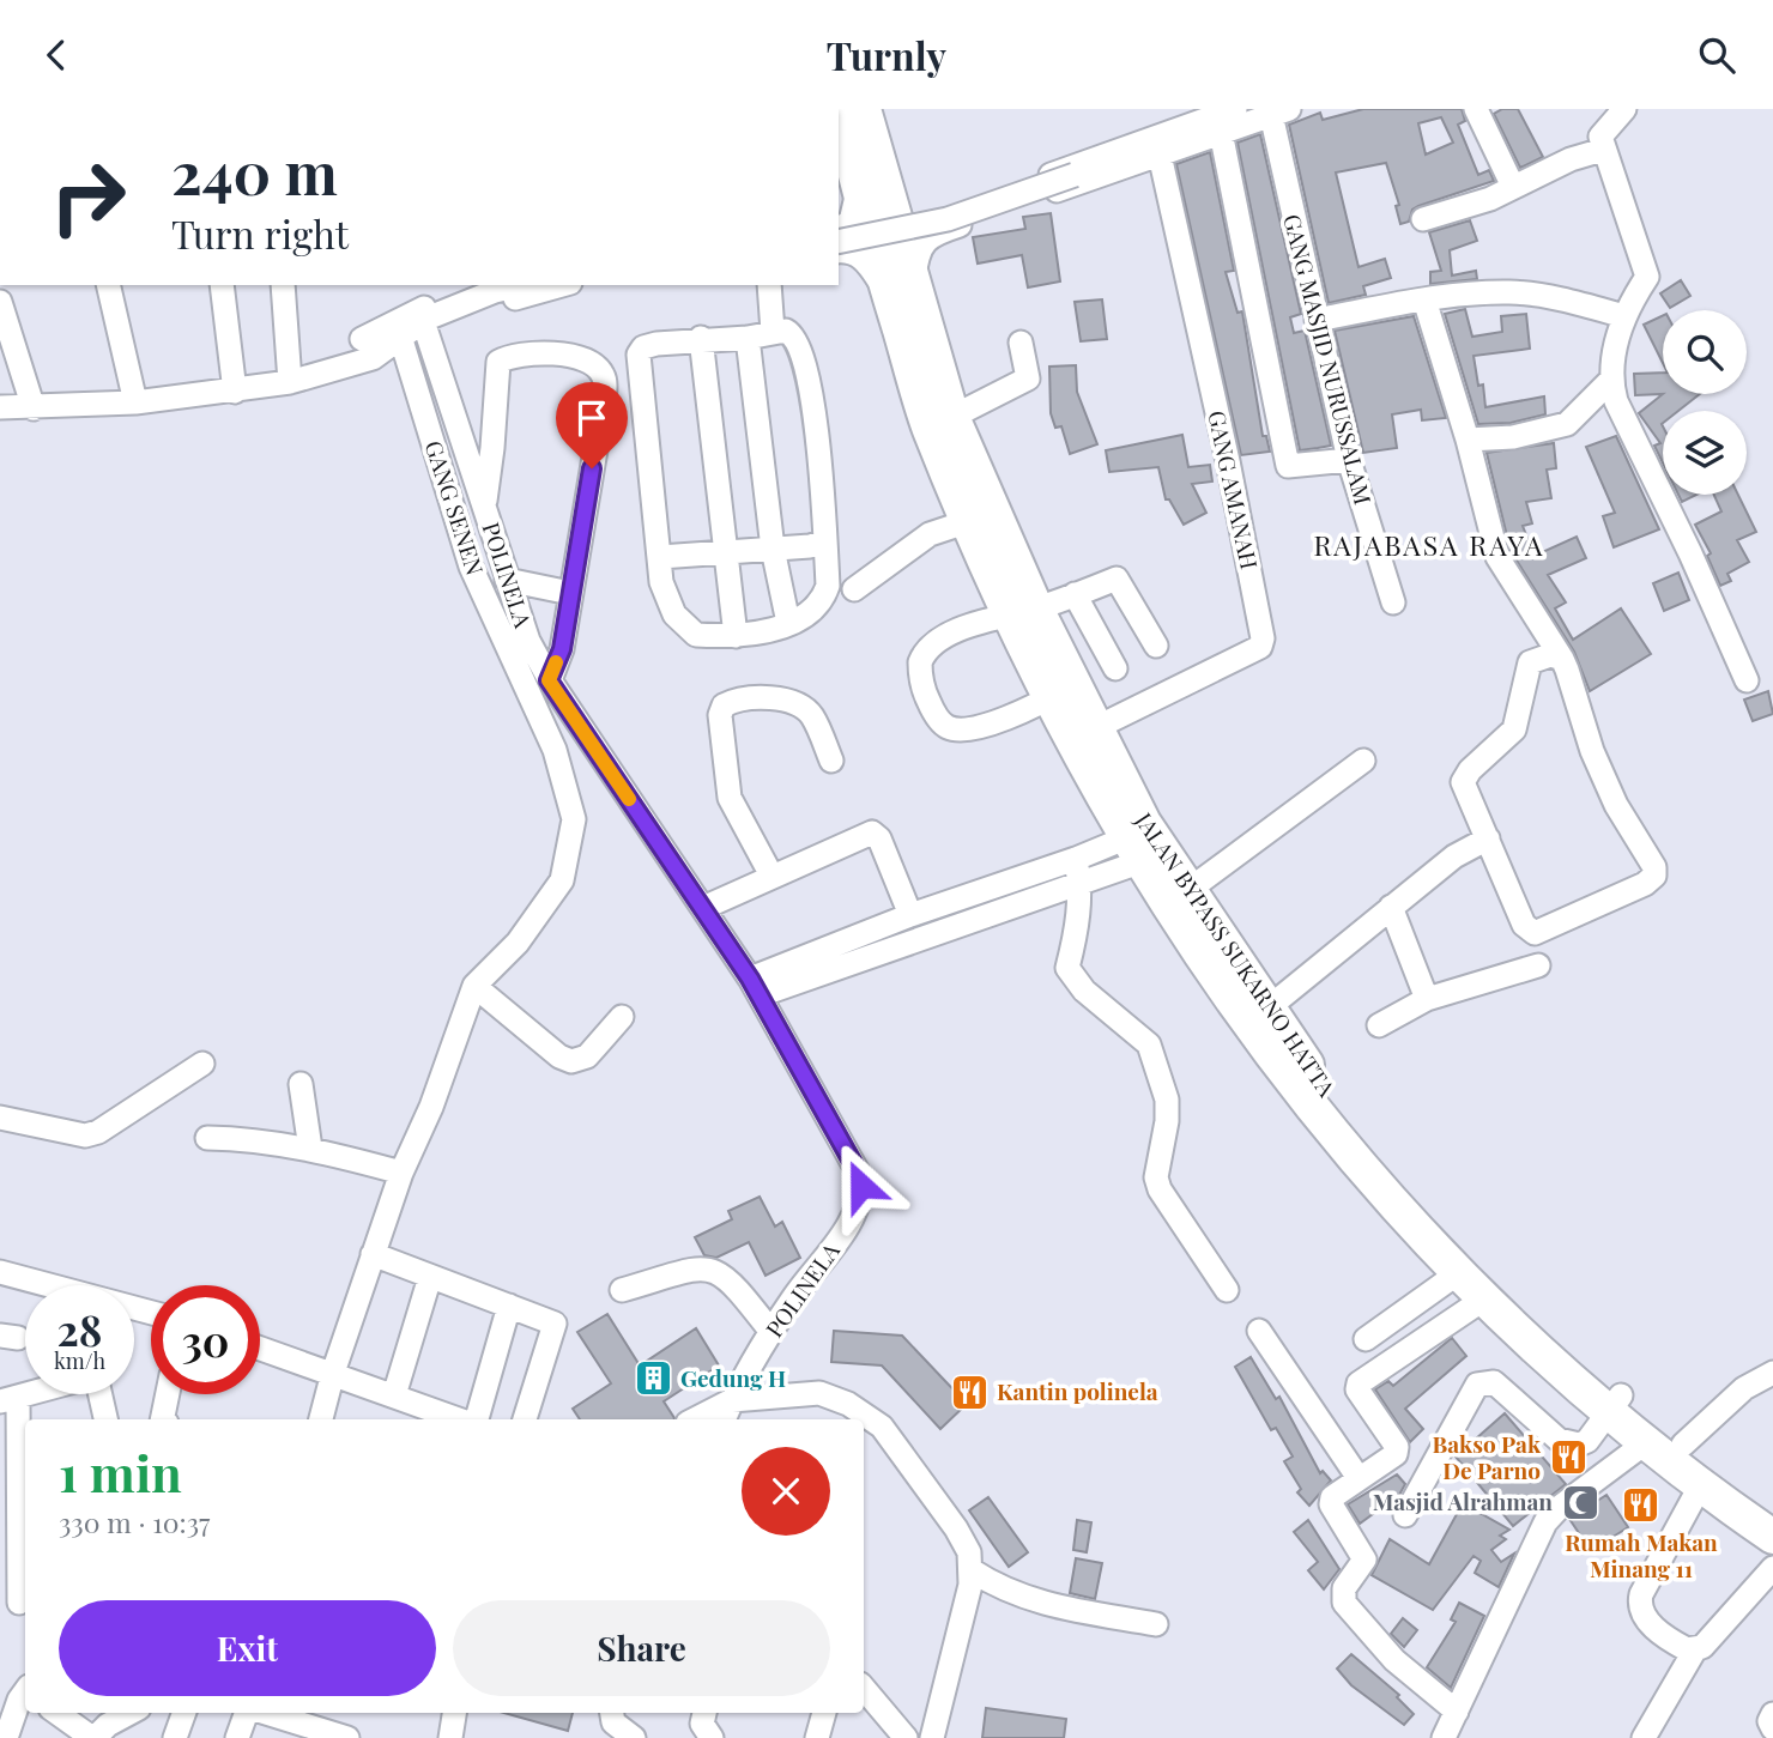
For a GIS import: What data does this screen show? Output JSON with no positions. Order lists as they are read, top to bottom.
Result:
{
  "streets": {
    "highway": ["JALAN BYPASS SUKARNO HATTA"],
    "street": [
      "GANG MASJID NURUSSALAM",
      "GANG AMANAH",
      "GANG SENEN",
      "POLINELA"
    ]
  },
  "crossings": [
    ["GANG AMANAH", "JALAN BYPASS SUKARNO HATTA"]
  ],
  "districts": ["RAJABASA RAYA"],
  "places": {
    "building": ["Gedung H"],
    "restaurant": ["Kantin polinela", "Bakso Pak De Parno", "Rumah Makan Minang 11"],
    "mosque": ["Masjid Alrahman"]
  },
  "page": {
    "header": "Turnly",
    "turn": ["240 m", "Turn right"],
    "speed": "28 km/h",
    "limit": "30",
    "heading": ["1 min", "330 m · 10:37"],
    "buttons": ["Exit", "Share"]
  }
}
